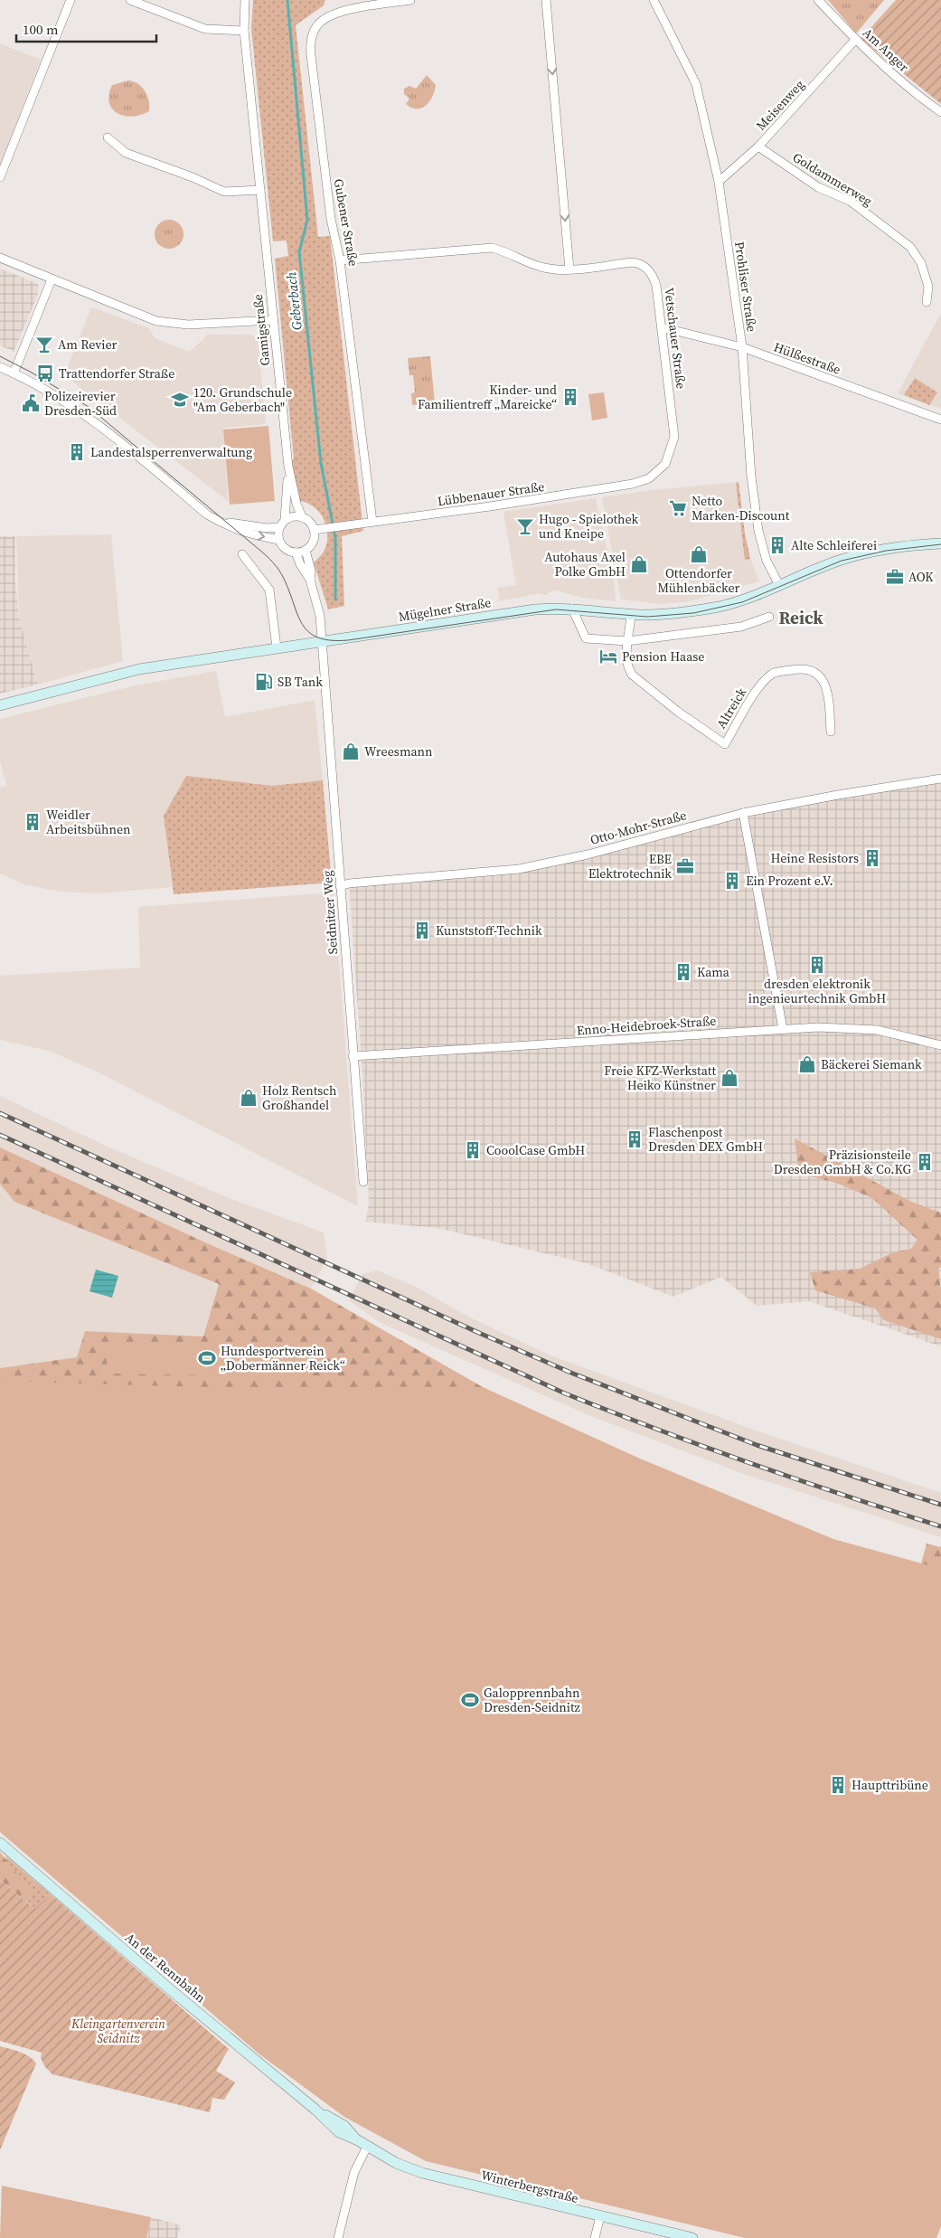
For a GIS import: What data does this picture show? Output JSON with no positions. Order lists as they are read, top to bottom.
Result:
{
  "streets": {
    "street": [
      "Am Anger",
      "Meisenweg",
      "Goldammerweg",
      "Gubener Straße",
      "Prohliser Straße",
      "Gamigstraße",
      "Vetschauer Straße",
      "Hülßestraße",
      "Lübbenauer Straße",
      "Mügelner Straße",
      "Altreick",
      "Otto-Mohr-Straße",
      "Seidnitzer Weg",
      "Enno-Heidebroek-Straße",
      "An der Rennbahn",
      "Winterbergstraße"
    ]
  },
  "crossings": [
    ["Am Anger", "Meisenweg"],
    ["Meisenweg", "Goldammerweg"],
    ["Meisenweg", "Prohliser Straße"],
    ["Gubener Straße", "Vetschauer Straße"],
    ["Gubener Straße", "Lübbenauer Straße"],
    ["Prohliser Straße", "Hülßestraße"],
    ["Gamigstraße", "Lübbenauer Straße"],
    ["Vetschauer Straße", "Hülßestraße"],
    ["Vetschauer Straße", "Lübbenauer Straße"],
    ["Mügelner Straße", "Seidnitzer Weg"],
    ["Otto-Mohr-Straße", "Seidnitzer Weg"],
    ["Seidnitzer Weg", "Enno-Heidebroek-Straße"],
    ["An der Rennbahn", "Winterbergstraße"]
  ],
  "districts": ["Reick"],
  "water": ["Geberbach"],
  "parks": ["Kleingartenverein Seidnitz"],
  "places": {
    "bar": ["Am Revier", "Hugo - Spielothek und Kneipe"],
    "bus stop": ["Trattendorfer Straße"],
    "building": [
      "Kinder- und Familientreff „Mareicke“",
      "Landestalsperrenverwaltung",
      "Alte Schleiferei",
      "Weidler Arbeitsbühnen",
      "Heine Resistors",
      "Ein Prozent e.V.",
      "Kunststoff-Technik",
      "dresden elektronik ingenieurtechnik GmbH",
      "Kama",
      "Flaschenpost Dresden DEX GmbH",
      "CooolCase GmbH",
      "Präzisionsteile Dresden GmbH & Co.KG",
      "Haupttribüne"
    ],
    "school or university": ["120. Grundschule \"Am Geberbach\""],
    "public building": ["Polizeirevier Dresden-Süd"],
    "supermarket": ["Netto Marken-Discount"],
    "shop": [
      "Ottendorfer Mühlenbäcker",
      "Autohaus Axel Polke GmbH",
      "Wreesmann",
      "Bäckerei Siemank",
      "Freie KFZ-Werkstatt Heiko Künstner",
      "Holz Rentsch Großhandel"
    ],
    "office": ["AOK", "EBE Elektrotechnik"],
    "hotel": ["Pension Haase"],
    "fuel station": ["SB Tank"],
    "sports": ["Hundesportverein „Dobermänner Reick“", "Galopprennbahn Dresden-Seidnitz"]
  },
  "scale_bar": "100 m"
}
